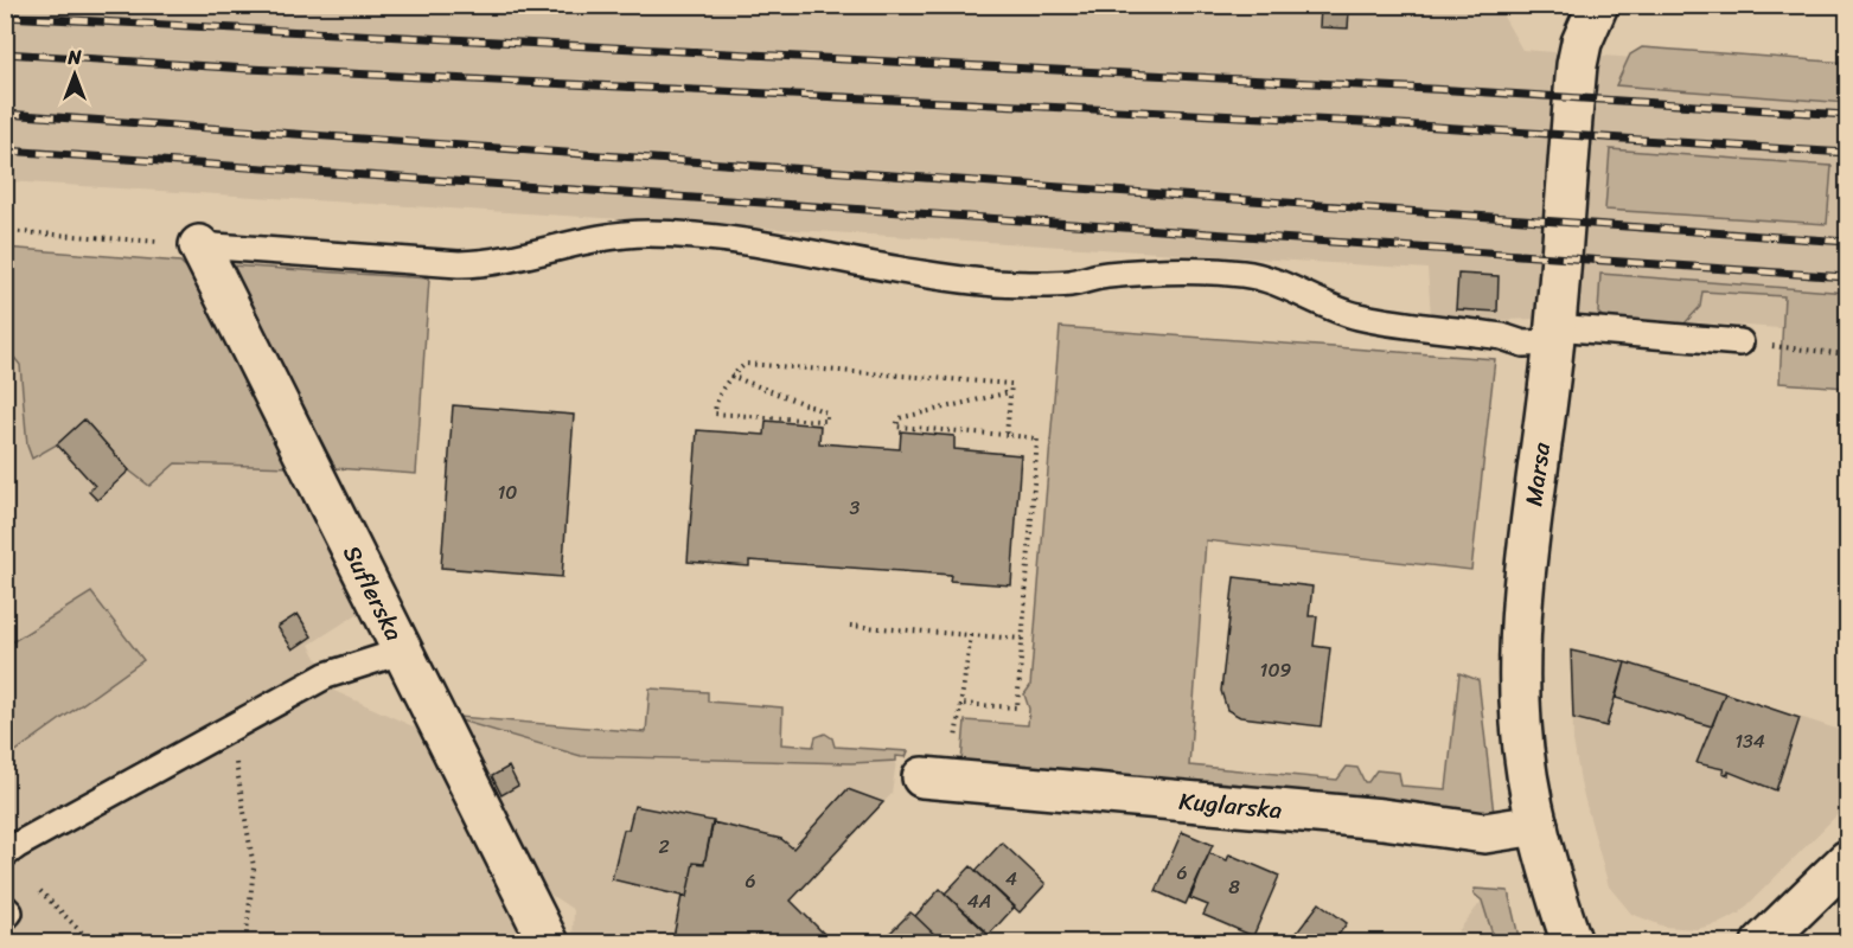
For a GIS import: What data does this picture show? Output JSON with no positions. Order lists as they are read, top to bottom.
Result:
{
  "streets": {
    "street": ["Marsa", "Suflerska", "Kuglarska"]
  },
  "crossings": [
    ["Marsa", "Kuglarska"]
  ],
  "house_numbers": [
    "10",
    "3",
    "109",
    "134",
    "2",
    "6",
    "4",
    "6",
    "8",
    "4A"
  ],
  "north": "top"
}
